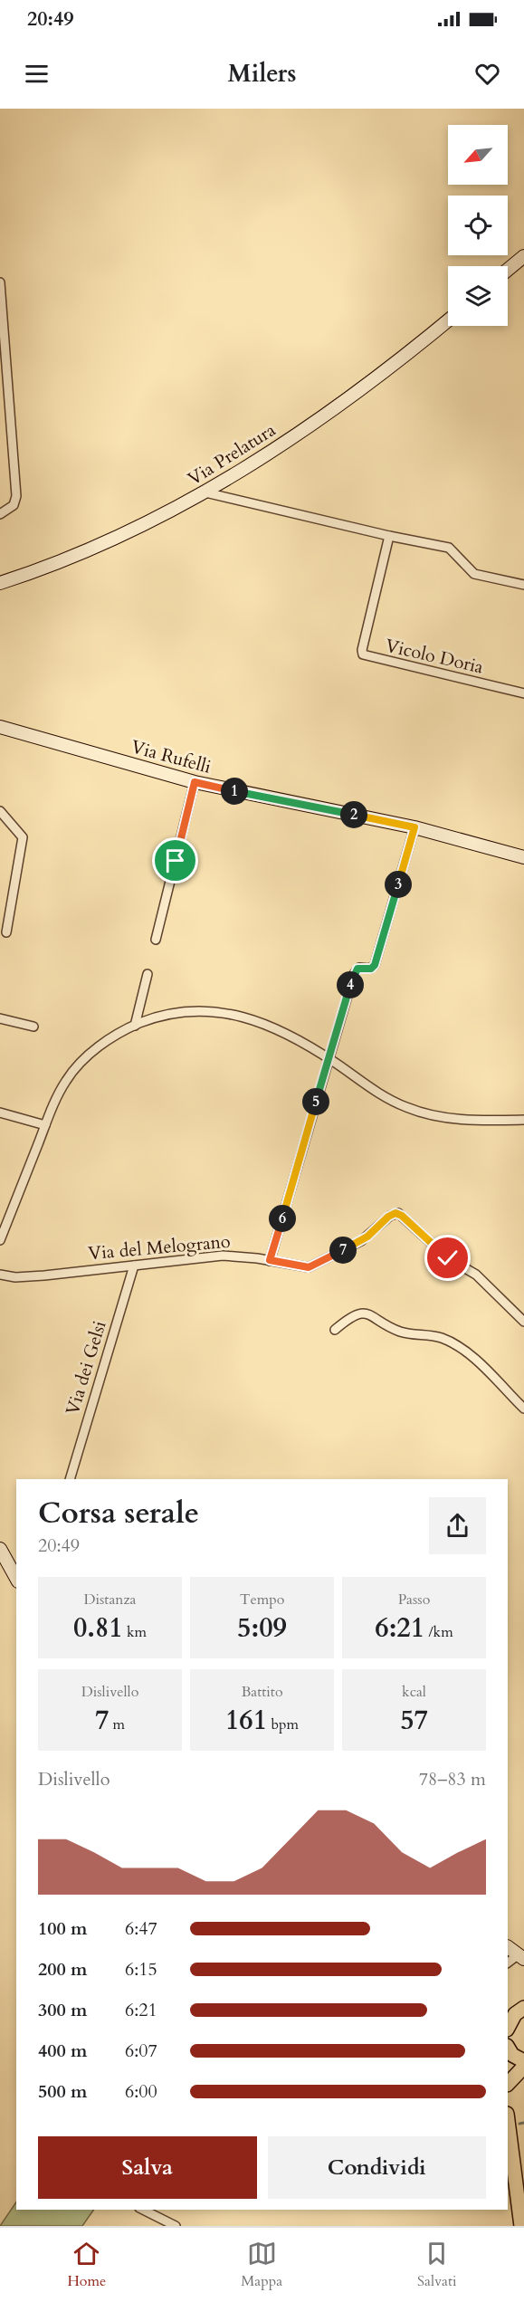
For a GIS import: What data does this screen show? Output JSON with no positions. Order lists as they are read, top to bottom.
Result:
{
  "streets": {
    "street": [
      "Via Prelatura",
      "Vicolo Doria",
      "Via Rufelli",
      "Via del Melograno",
      "Via dei Gelsi"
    ]
  },
  "crossings": [
    ["Via del Melograno", "Via dei Gelsi"]
  ],
  "north": "bottom left",
  "page": {
    "status": "20:49",
    "header": "Milers",
    "pins": [
      "1",
      "2",
      "3",
      "4",
      "5",
      "6",
      "7"
    ],
    "heading": ["Corsa serale", "20:49"],
    "stats": [
      ["Distanza", "0.81 km"],
      ["Tempo", "5:09"],
      ["Passo", "6:21 /km"],
      ["Dislivello", "7 m"],
      ["Battito", "161 bpm"],
      ["kcal", "57"]
    ],
    "chart": ["Dislivello", "78–83 m"],
    "list": [
      {
        "name": "100 m",
        "note": "6:47"
      },
      {
        "name": "200 m",
        "note": "6:15"
      },
      {
        "name": "300 m",
        "note": "6:21"
      },
      {
        "name": "400 m",
        "note": "6:07"
      },
      {
        "name": "500 m",
        "note": "6:00"
      }
    ],
    "buttons": ["Salva", "Condividi"],
    "tabs": ["Home", "Mappa", "Salvati"]
  }
}
